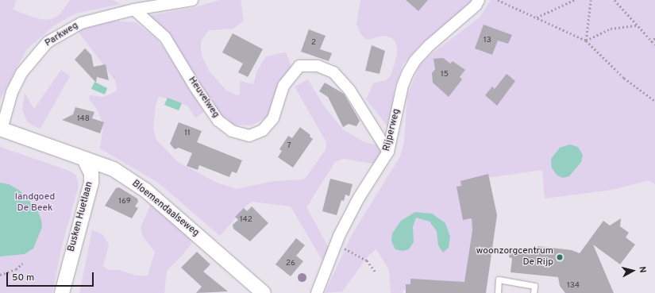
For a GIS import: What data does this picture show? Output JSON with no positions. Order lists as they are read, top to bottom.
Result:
{
  "streets": {
    "street": [
      "Parkweg",
      "Heuvelweg",
      "Rijperweg",
      "Bloemendaalseweg",
      "Busken Huetlaan"
    ]
  },
  "crossings": [
    ["Parkweg", "Heuvelweg"],
    ["Parkweg", "Bloemendaalseweg"],
    ["Heuvelweg", "Rijperweg"],
    ["Bloemendaalseweg", "Busken Huetlaan"]
  ],
  "parks": ["landgoed De Beek"],
  "places": ["woonzorgcentrum De Rijp"],
  "house_numbers": [
    "13",
    "2",
    "15",
    "148",
    "11",
    "7",
    "169",
    "142",
    "26",
    "134"
  ],
  "scale_bar": "50 m",
  "north": "right"
}
